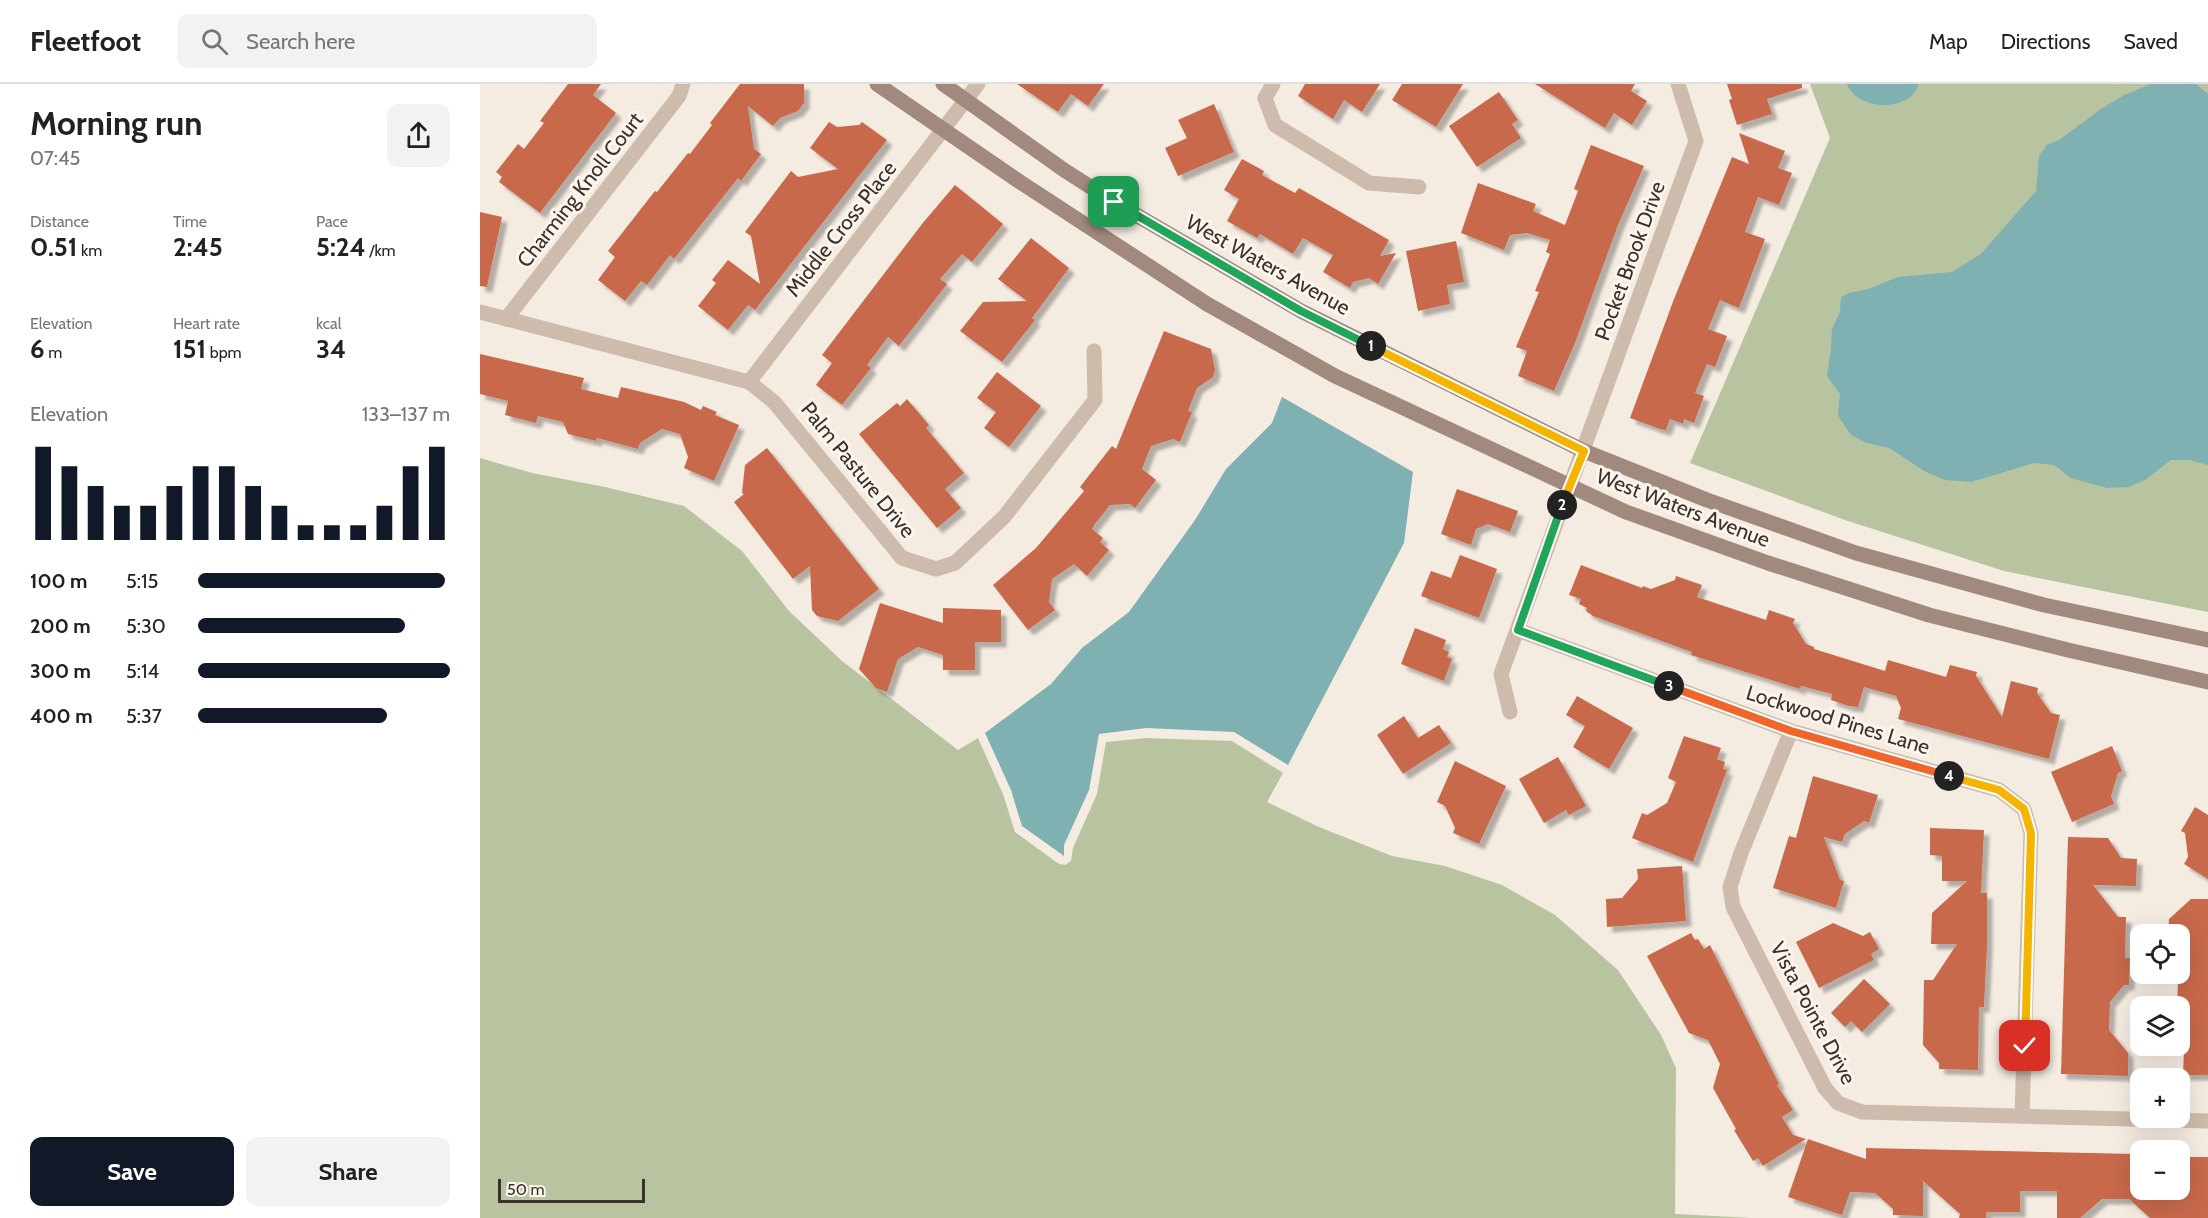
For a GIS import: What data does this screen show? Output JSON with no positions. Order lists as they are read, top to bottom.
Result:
{
  "streets": {
    "street": [
      "Charming Knoll Court",
      "Middle Cross Place",
      "Pocket Brook Drive",
      "West Waters Avenue",
      "Palm Pasture Drive",
      "Lockwood Pines Lane",
      "Vista Pointe Drive"
    ]
  },
  "crossings": [
    ["Charming Knoll Court", "Palm Pasture Drive"],
    ["Middle Cross Place", "West Waters Avenue"],
    ["Middle Cross Place", "Palm Pasture Drive"],
    ["Pocket Brook Drive", "West Waters Avenue"],
    ["Pocket Brook Drive", "Lockwood Pines Lane"],
    ["Lockwood Pines Lane", "Vista Pointe Drive"]
  ],
  "scale_bar": "50 m",
  "page": {
    "header": "Fleetfoot",
    "search": "Search here",
    "nav": ["Map", "Directions", "Saved"],
    "heading": ["Morning run", "07:45"],
    "stats": [
      ["Distance", "0.51 km"],
      ["Time", "2:45"],
      ["Pace", "5:24 /km"],
      ["Elevation", "6 m"],
      ["Heart rate", "151 bpm"],
      ["kcal", "34"]
    ],
    "pins": [
      "1",
      "2",
      "3",
      "4"
    ],
    "chart": ["Elevation", "133–137 m"],
    "list": [
      {
        "name": "100 m",
        "note": "5:15"
      },
      {
        "name": "200 m",
        "note": "5:30"
      },
      {
        "name": "300 m",
        "note": "5:14"
      },
      {
        "name": "400 m",
        "note": "5:37"
      }
    ],
    "map_buttons": ["+", "−"],
    "buttons": ["Save", "Share"],
    "scale": "50 m"
  }
}
